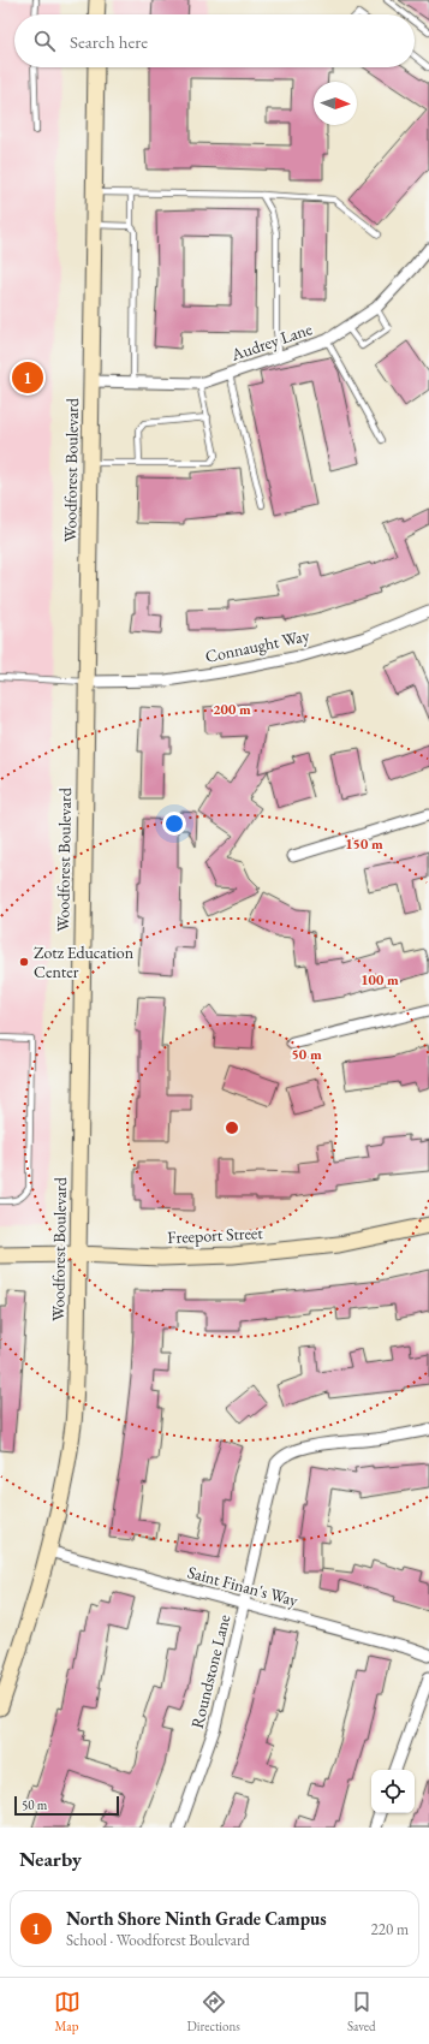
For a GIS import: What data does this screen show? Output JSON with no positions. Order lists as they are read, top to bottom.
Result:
{
  "streets": {
    "main road": ["Woodforest Boulevard", "Freeport Street"],
    "street": [
      "Audrey Lane",
      "Connaught Way",
      "Saint Finan's Way",
      "Roundstone Lane"
    ]
  },
  "crossings": [
    ["Audrey Lane", "Woodforest Boulevard"],
    ["Woodforest Boulevard", "Connaught Way"],
    ["Woodforest Boulevard", "Freeport Street"],
    ["Woodforest Boulevard", "Saint Finan's Way"],
    ["Saint Finan's Way", "Roundstone Lane"]
  ],
  "places": ["Zotz Education Center"],
  "scale_bar": "50 m",
  "north": "right",
  "page": {
    "search": "Search here",
    "pins": "1",
    "scale": "50 m",
    "heading": "Nearby",
    "list": [
      {
        "mark": "1",
        "name": "North Shore Ninth Grade Campus",
        "note": "School · Woodforest Boulevard",
        "value": "220 m"
      }
    ],
    "nav": ["Map", "Directions", "Saved"]
  },
  "rings": [
    "200 m",
    "150 m",
    "100 m",
    "50 m"
  ]
}
